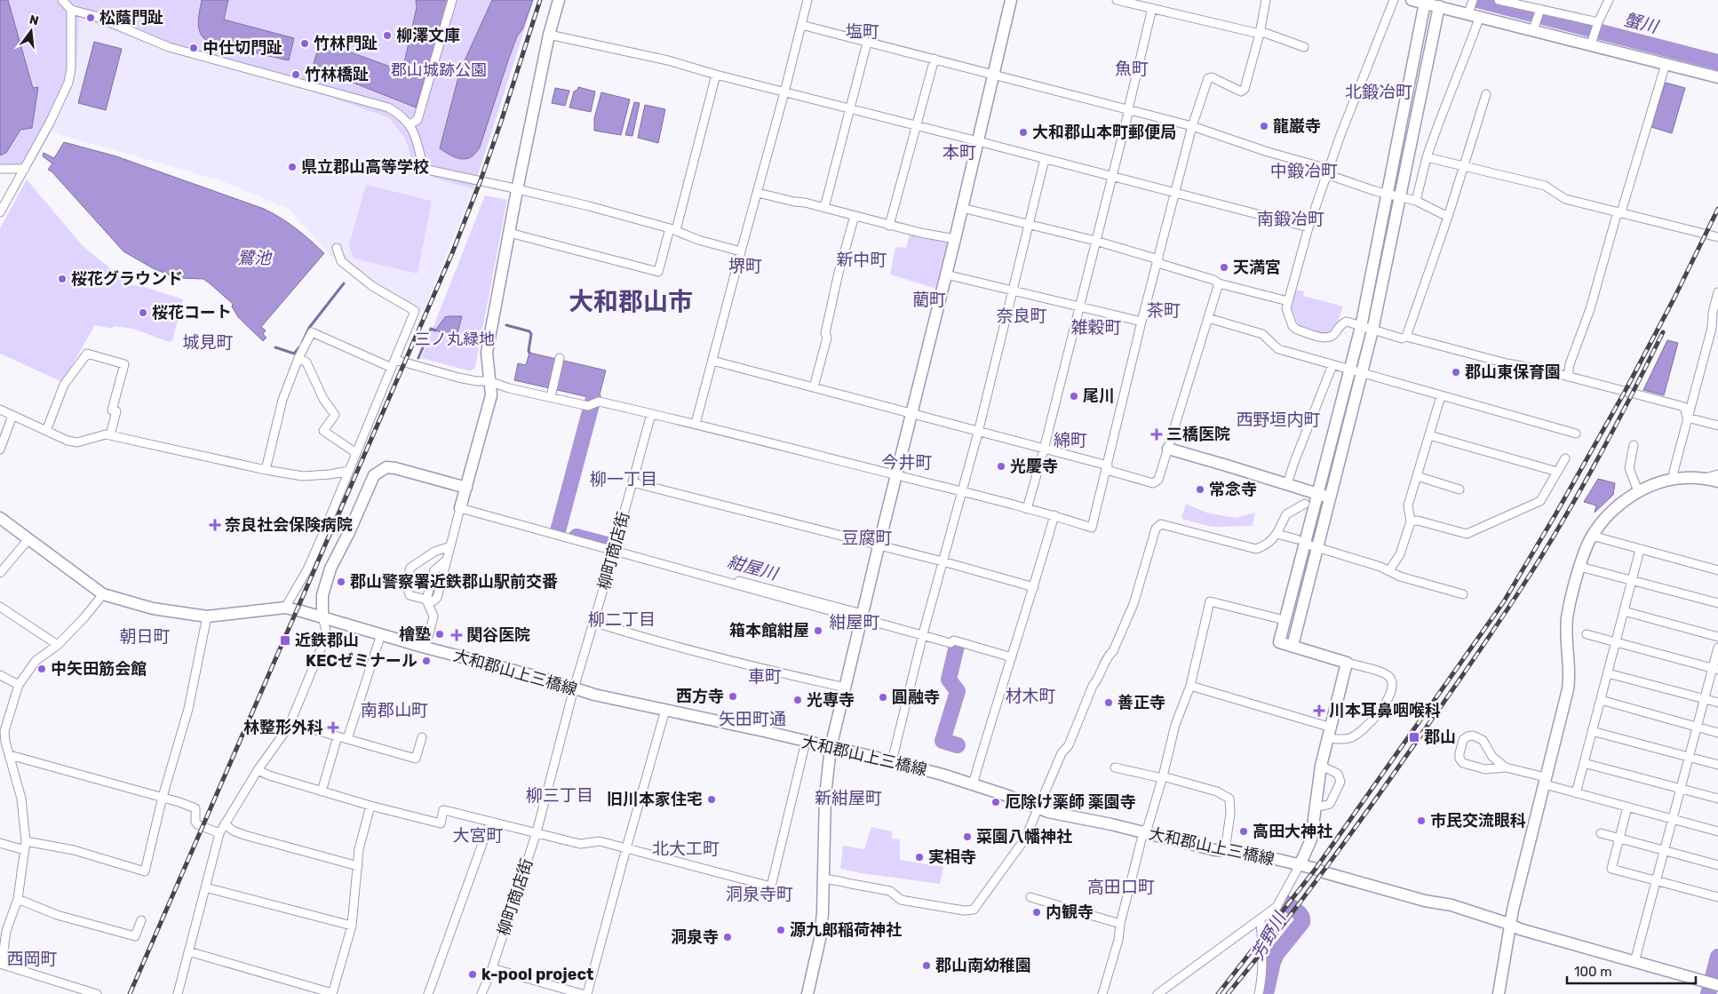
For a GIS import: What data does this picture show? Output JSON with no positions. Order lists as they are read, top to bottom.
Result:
{
  "streets": {
    "street": ["柳町商店街", "大和郡山上三橋線"]
  },
  "crossings": [
    ["柳町商店街", "大和郡山上三橋線"]
  ],
  "districts": [
    "塩町",
    "魚町",
    "北鍛冶町",
    "本町",
    "中鍛冶町",
    "南鍛冶町",
    "新中町",
    "堺町",
    "藺町",
    "大和郡山市",
    "茶町",
    "奈良町",
    "雑穀町",
    "城見町",
    "西野垣内町",
    "綿町",
    "今井町",
    "柳一丁目",
    "豆腐町",
    "柳二丁目",
    "紺屋町",
    "朝日町",
    "車町",
    "材木町",
    "南郡山町",
    "矢田町通",
    "柳三丁目",
    "新紺屋町",
    "大宮町",
    "北大工町",
    "高田口町",
    "洞泉寺町",
    "西岡町"
  ],
  "water": [
    "蟹川",
    "鷺池",
    "紺屋川",
    "芳野川"
  ],
  "parks": ["郡山城跡公園", "三ノ丸緑地"],
  "places": {
    "other": [
      "松蔭門趾",
      "柳澤文庫",
      "竹林門趾",
      "中仕切門趾",
      "竹林橋趾",
      "龍巌寺",
      "大和郡山本町郵便局",
      "県立郡山高等学校",
      "天満宮",
      "桜花グラウンド",
      "桜花コート",
      "郡山東保育園",
      "尾川",
      "光慶寺",
      "常念寺",
      "郡山警察署近鉄郡山駅前交番",
      "箱本館紺屋",
      "檜塾",
      "KECゼミナール",
      "中矢田筋会館",
      "西方寺",
      "圓融寺",
      "光専寺",
      "善正寺",
      "旧川本家住宅",
      "厄除け薬師 薬園寺",
      "市民交流眼科",
      "高田大神社",
      "菜園八幡神社",
      "実相寺",
      "内観寺",
      "源九郎稲荷神社",
      "洞泉寺",
      "郡山南幼稚園",
      "k-pool project"
    ],
    "health": [
      "三橋医院",
      "奈良社会保険病院",
      "関谷医院",
      "川本耳鼻咽喉科",
      "林整形外科"
    ],
    "transit": ["近鉄郡山", "郡山"]
  },
  "scale_bar": "100 m",
  "north": "top"
}
